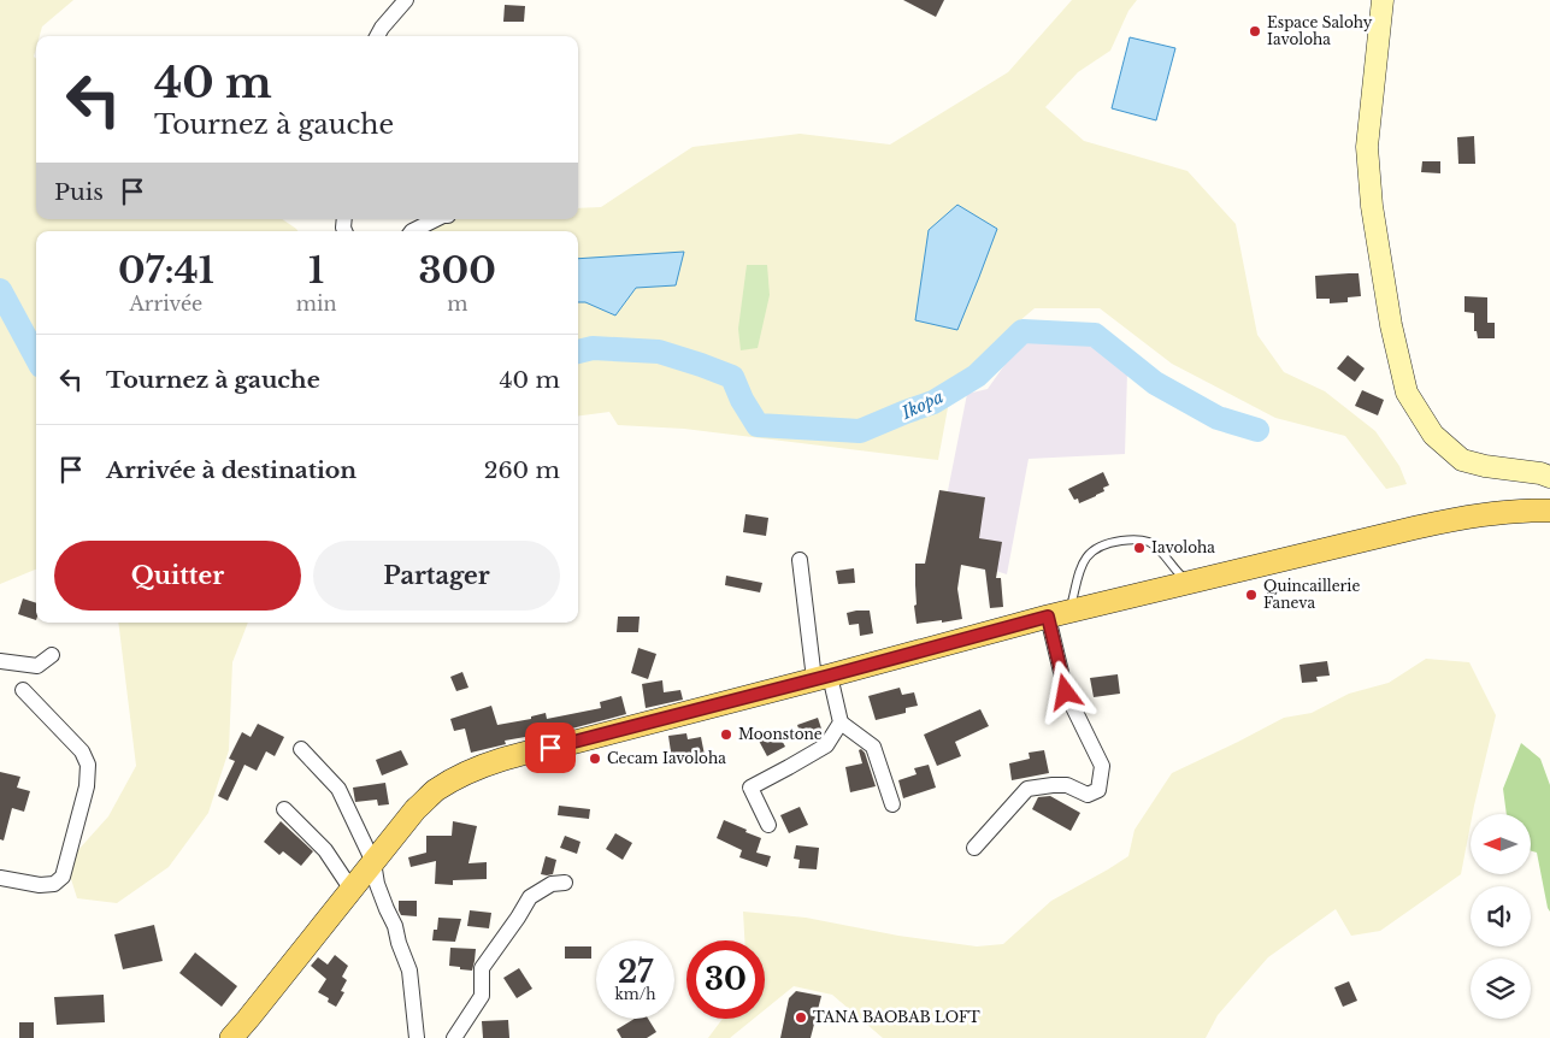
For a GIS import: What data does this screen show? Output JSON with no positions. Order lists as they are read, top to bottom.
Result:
{
  "water": ["Ikopa"],
  "places": [
    "Espace Salohy Iavoloha",
    "Iavoloha",
    "Quincaillerie Faneva",
    "Moonstone",
    "Cecam Iavoloha",
    "TANA BAOBAB LOFT"
  ],
  "north": "left",
  "page": {
    "turn": ["40 m", "Tournez à gauche"],
    "then": "Puis",
    "eta": [
      "07:41",
      "Arrivée",
      "1",
      "min",
      "300",
      "m"
    ],
    "list": [
      {
        "name": "Tournez à gauche",
        "value": "40 m"
      },
      {
        "name": "Arrivée à destination",
        "value": "260 m"
      }
    ],
    "buttons": ["Quitter", "Partager"],
    "speed": "27 km/h",
    "limit": "30"
  }
}
